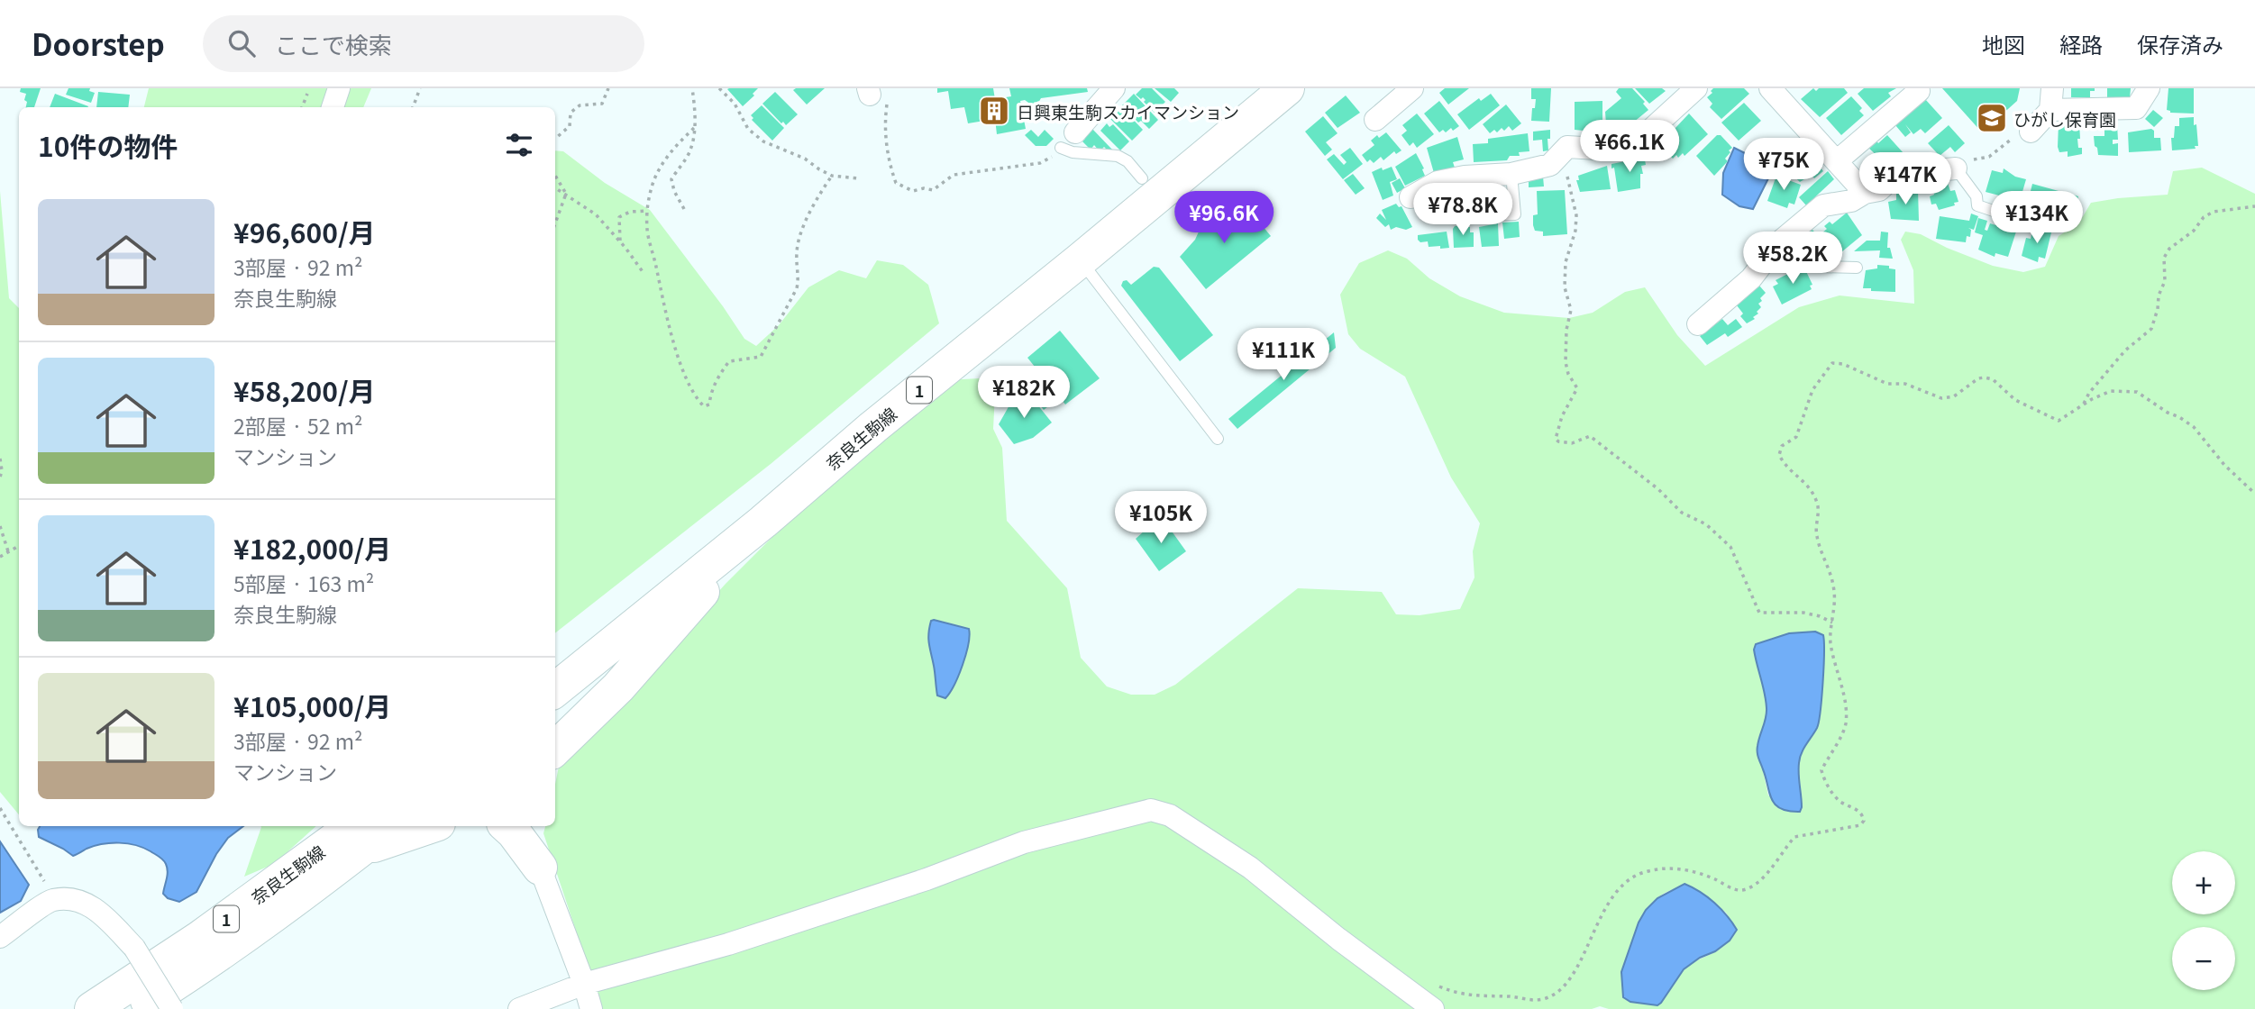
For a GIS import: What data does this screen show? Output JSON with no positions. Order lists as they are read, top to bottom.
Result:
{
  "streets": {
    "main road": ["1", "奈良生駒線"]
  },
  "places": {
    "building": ["日興東生駒スカイマンション"],
    "school or university": ["ひがし保育園"]
  },
  "page": {
    "header": "Doorstep",
    "search": "ここで検索",
    "nav": ["地図", "経路", "保存済み"],
    "heading": "10件の物件",
    "price": [
      "¥66.1K",
      "¥75K",
      "¥147K",
      "¥78.8K",
      "¥96.6K",
      "¥134K",
      "¥58.2K",
      "¥111K",
      "¥182K",
      "¥105K"
    ],
    "list": [
      {
        "name": "¥96,600/月",
        "note": "3部屋 · 92 m² · 奈良生駒線"
      },
      {
        "name": "¥58,200/月",
        "note": "2部屋 · 52 m² · マンション"
      },
      {
        "name": "¥182,000/月",
        "note": "5部屋 · 163 m² · 奈良生駒線"
      },
      {
        "name": "¥105,000/月",
        "note": "3部屋 · 92 m² · マンション"
      }
    ],
    "map_buttons": ["+", "−"]
  }
}
